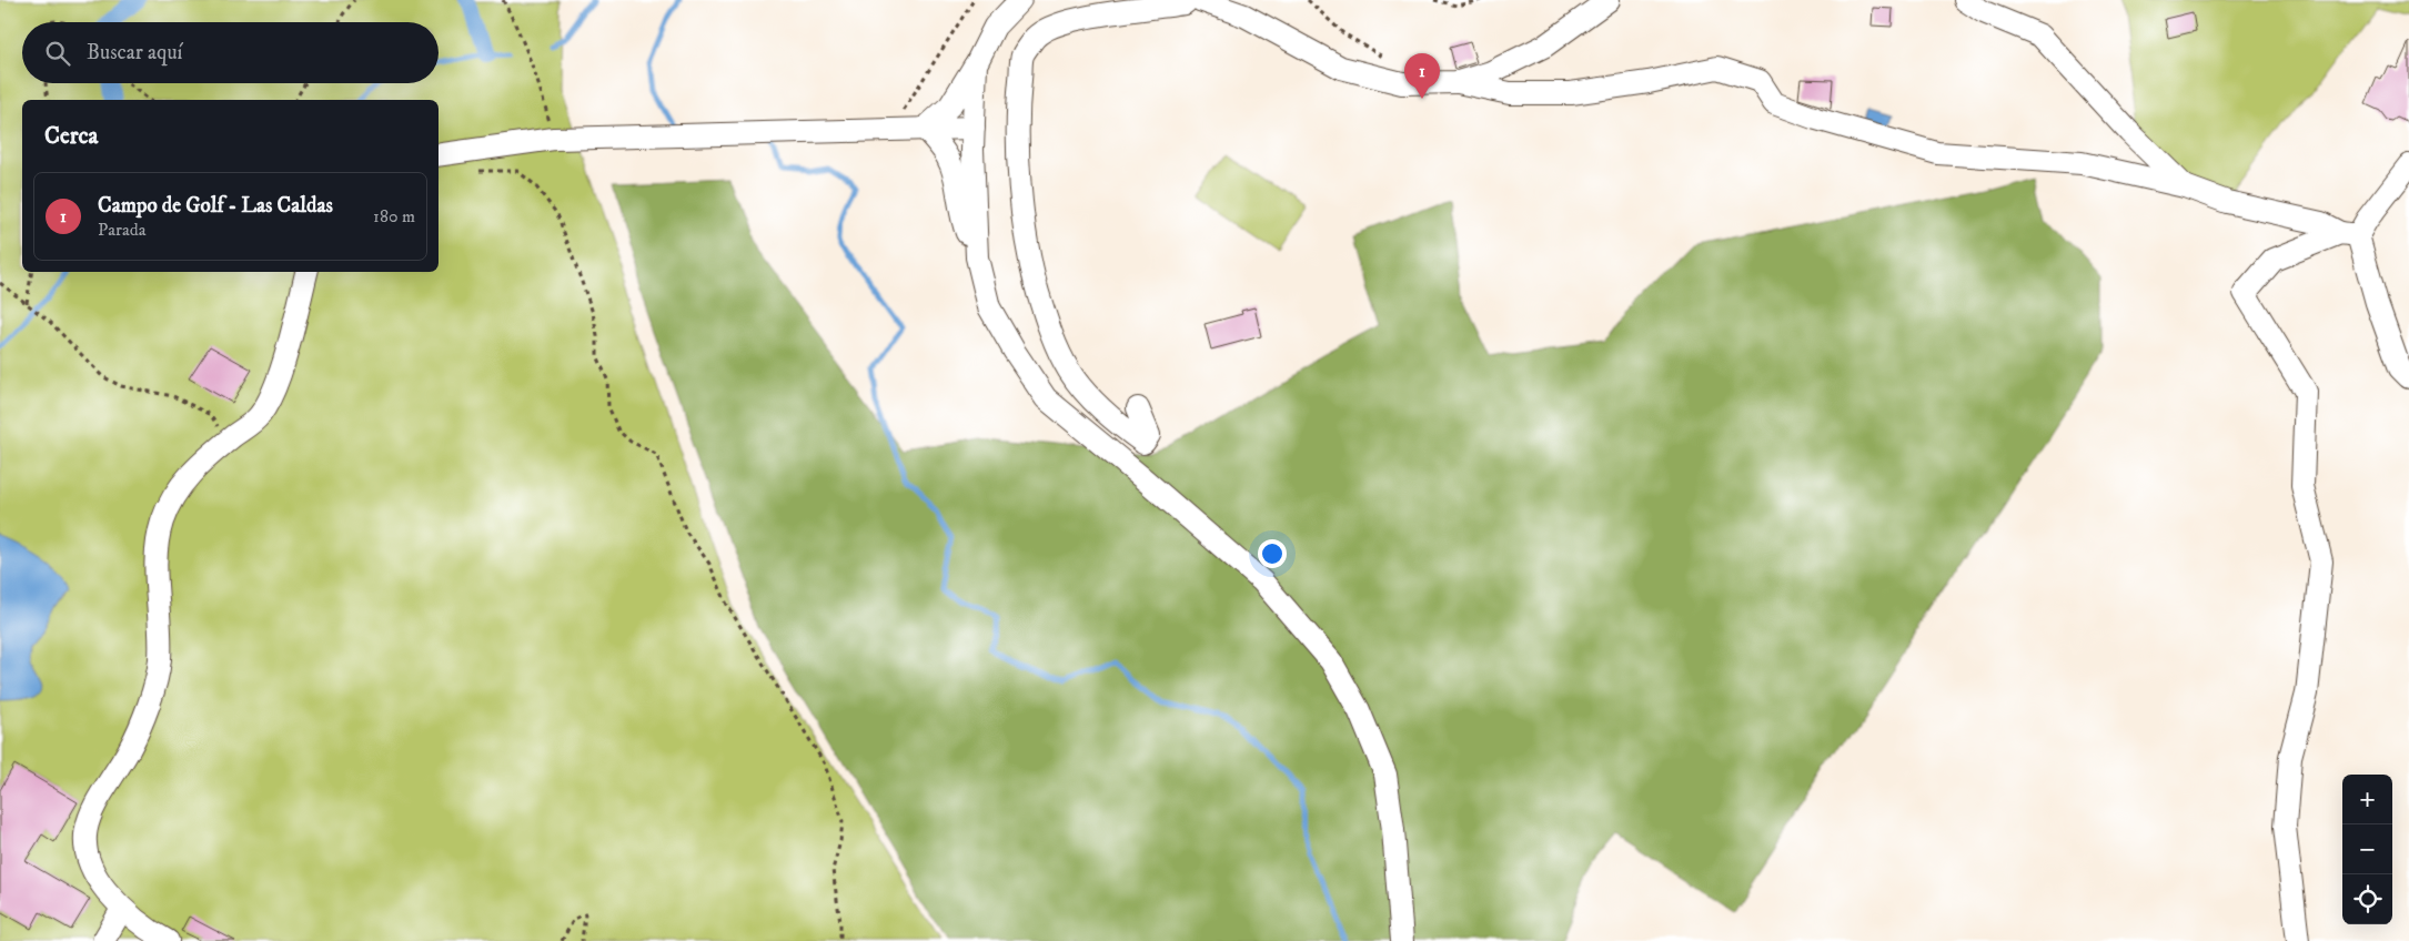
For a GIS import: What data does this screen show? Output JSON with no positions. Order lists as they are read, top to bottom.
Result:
{
  "page": {
    "search": "Buscar aquí",
    "pins": "1",
    "heading": "Cerca",
    "list": [
      {
        "mark": "1",
        "name": "Campo de Golf - Las Caldas",
        "note": "Parada",
        "value": "180 m"
      }
    ],
    "map_buttons": ["+", "−"]
  }
}
